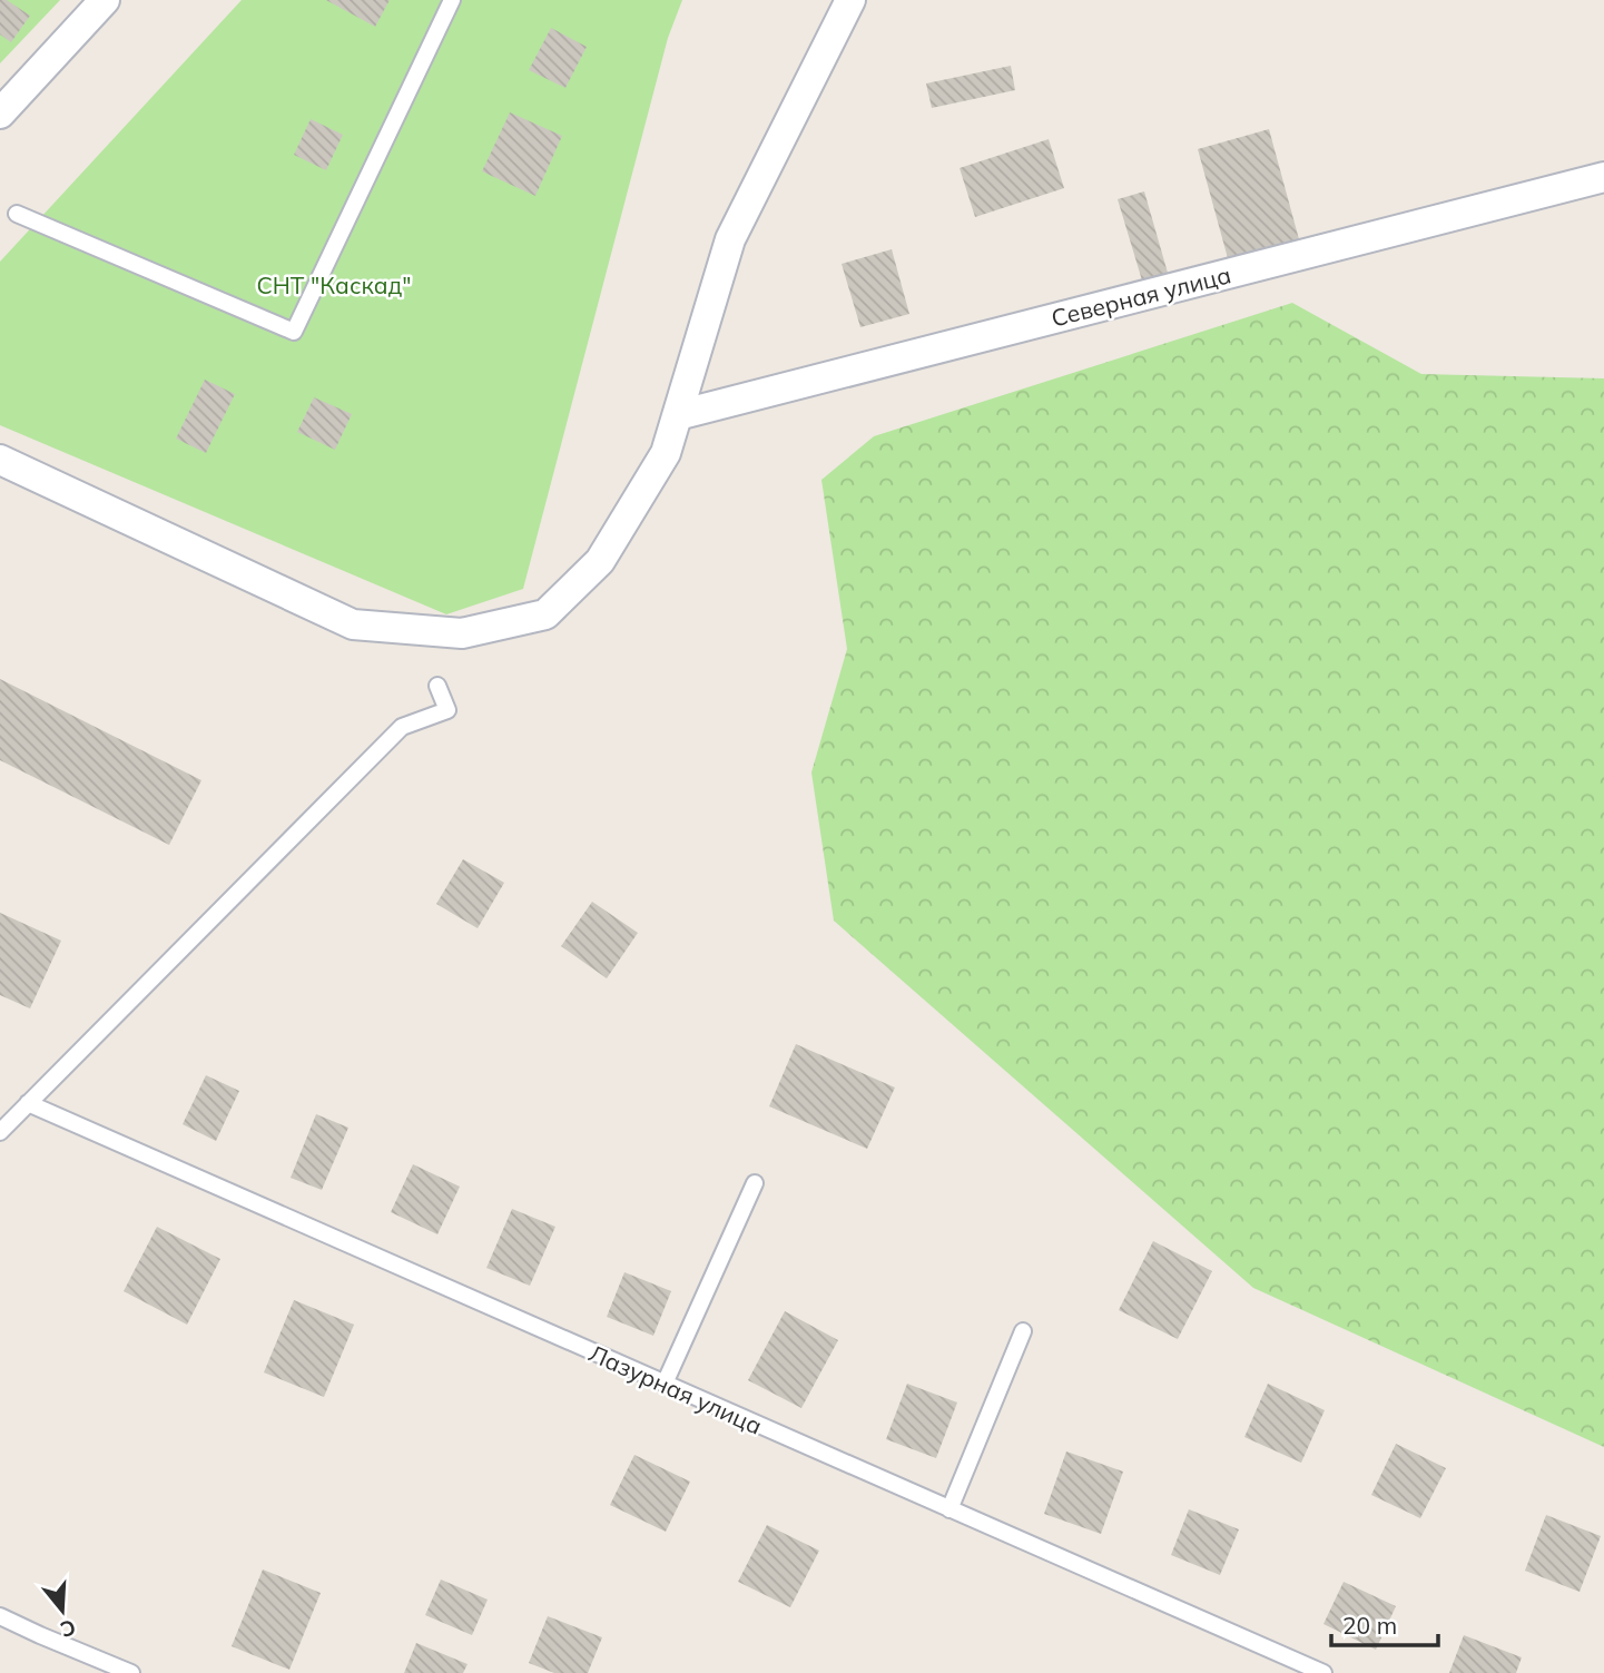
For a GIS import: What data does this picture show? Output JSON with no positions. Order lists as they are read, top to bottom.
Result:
{
  "streets": {
    "street": ["Северная улица"],
    "lane": ["Лазурная улица"]
  },
  "parks": ["СНТ \"Каскад\""],
  "scale_bar": "20 m",
  "north": "bottom"
}
